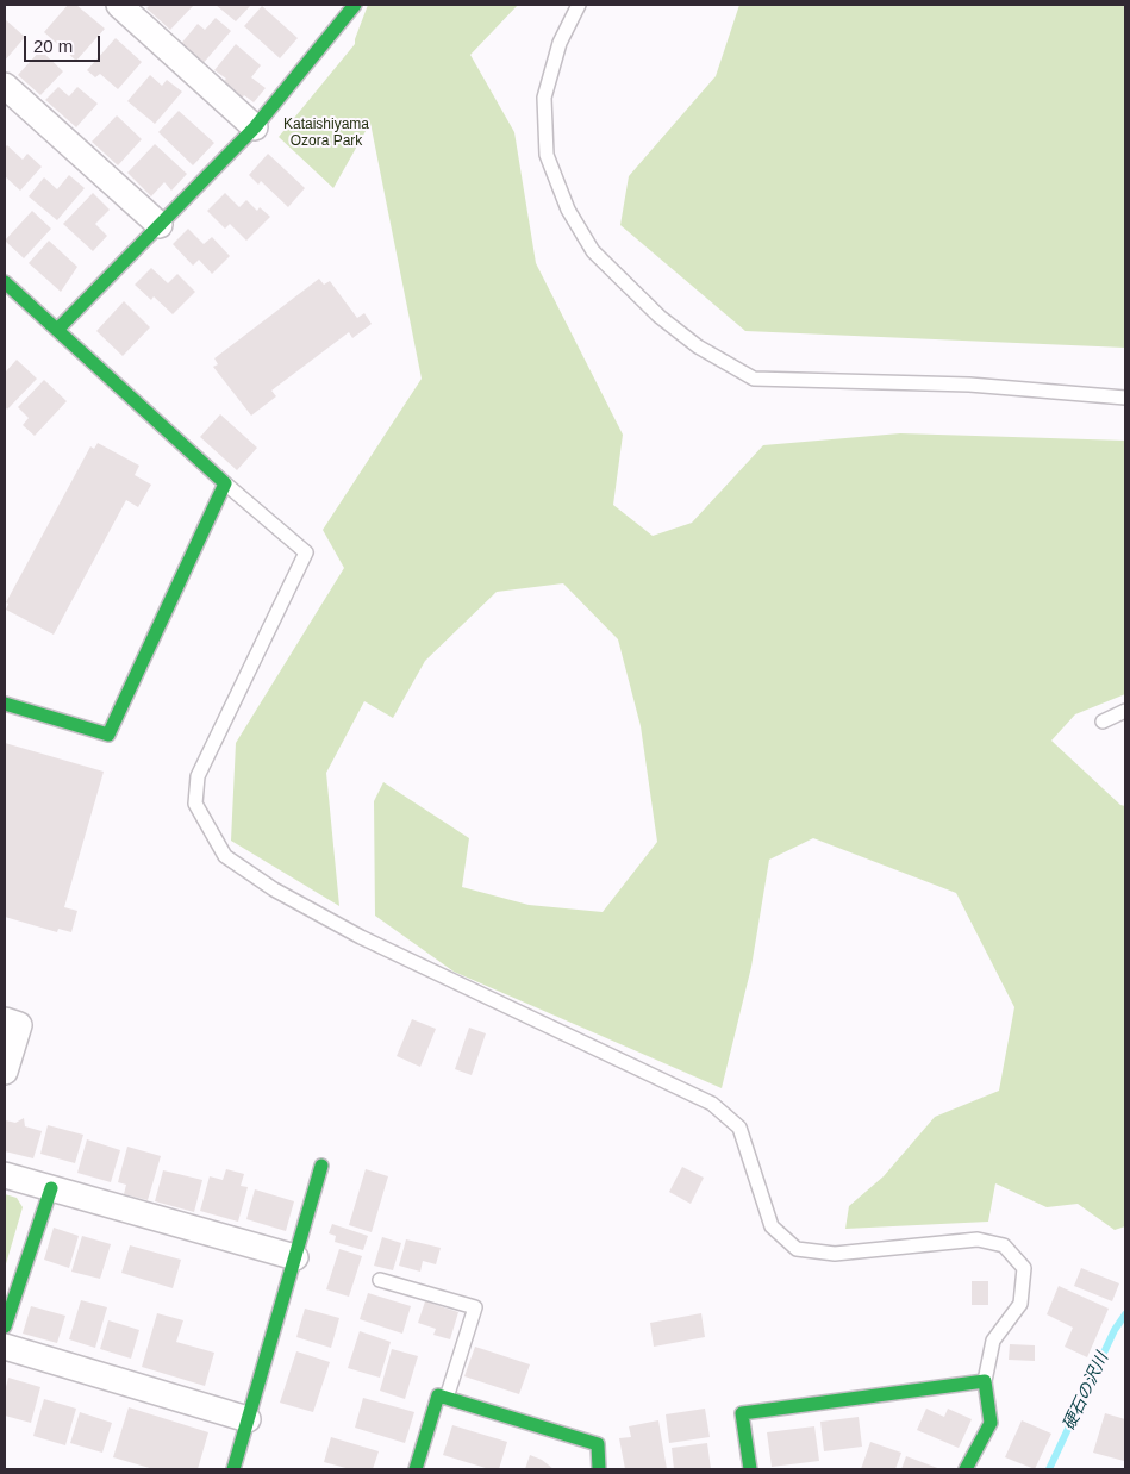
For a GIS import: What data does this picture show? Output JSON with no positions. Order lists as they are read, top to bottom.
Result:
{
  "water": ["硬石の沢川"],
  "parks": ["Kataishiyama Ozora Park"],
  "scale_bar": "20 m"
}
